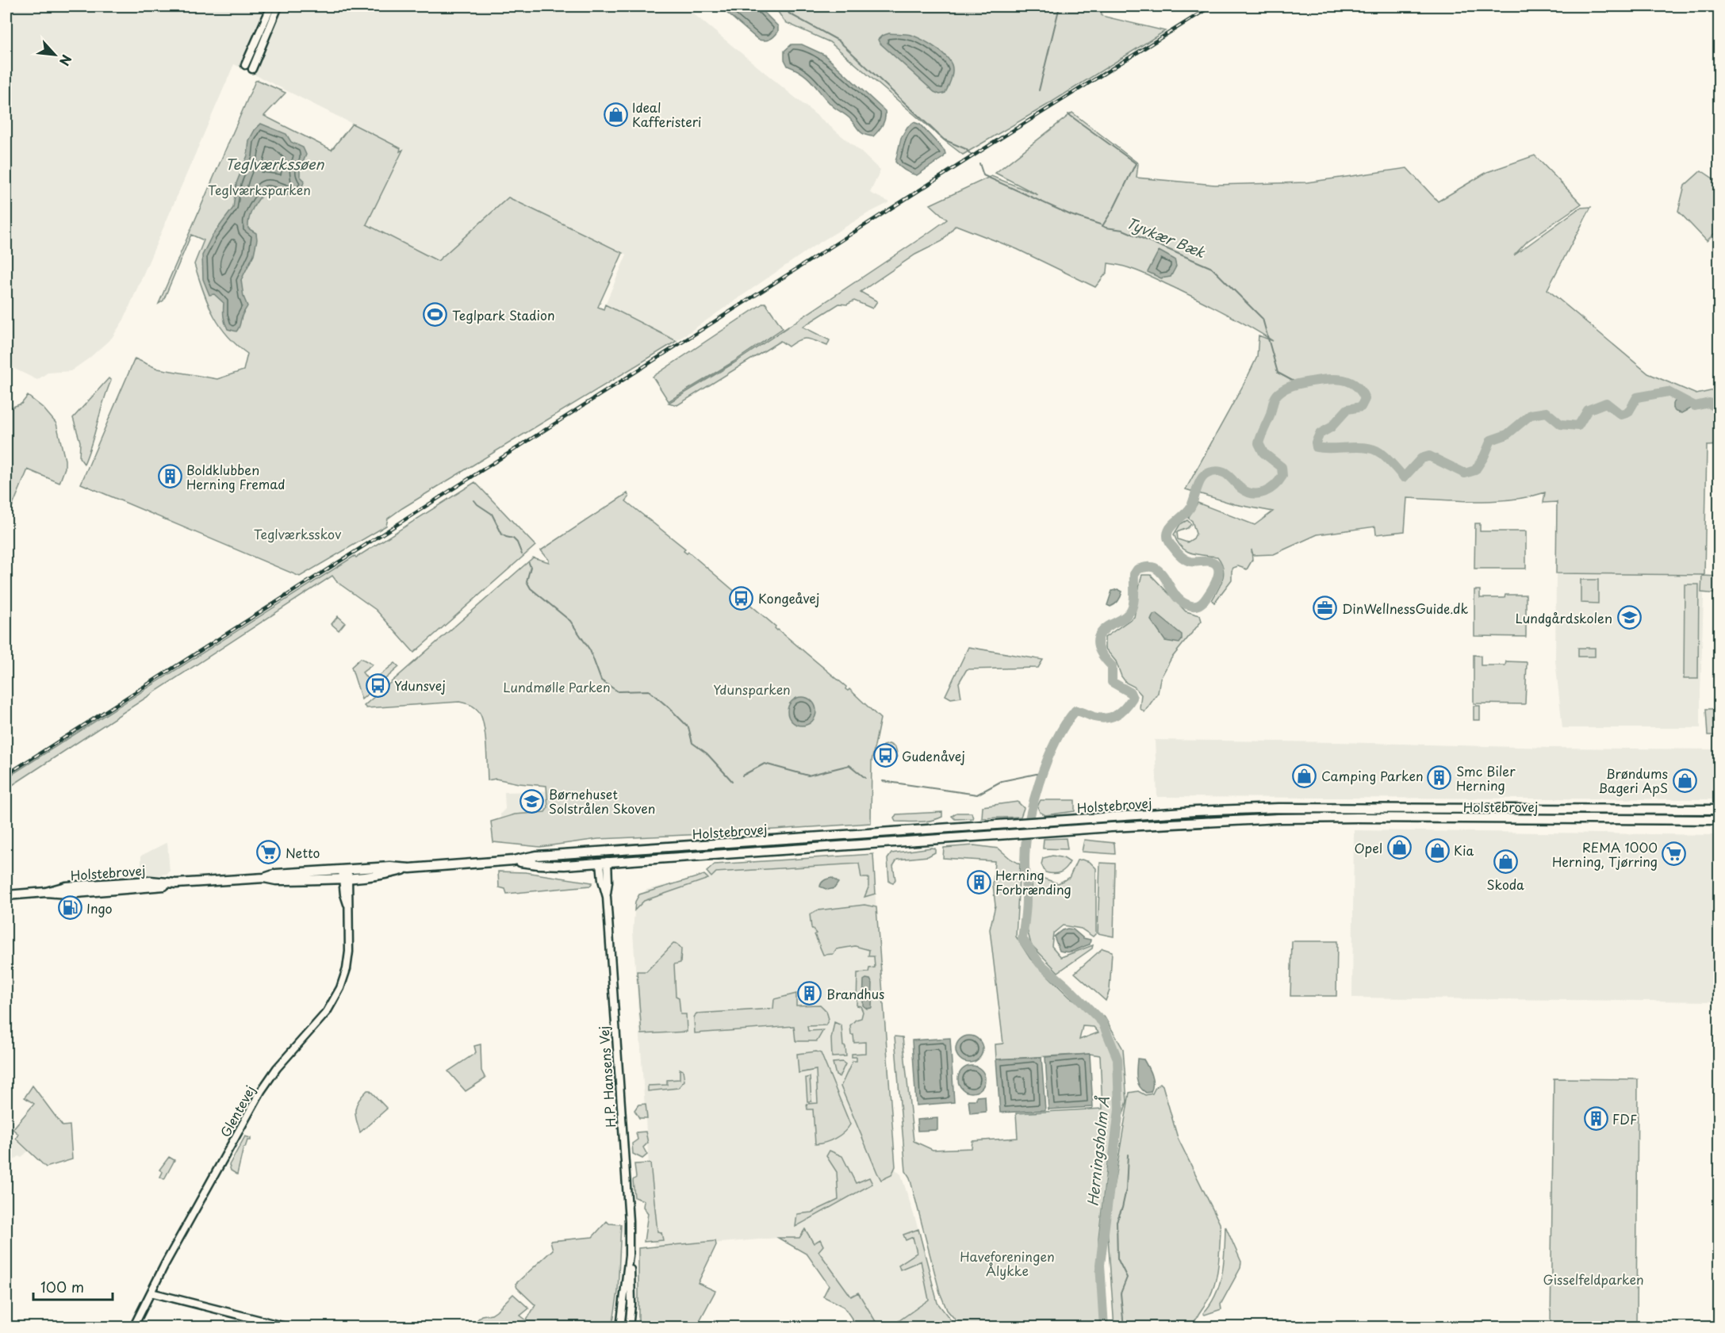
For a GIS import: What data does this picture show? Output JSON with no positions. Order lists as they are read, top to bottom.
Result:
{
  "streets": {
    "main road": ["Holstebrovej"],
    "street": ["H.P. Hansens Vej", "Glentevej"]
  },
  "crossings": [
    ["Holstebrovej", "H.P. Hansens Vej"],
    ["Holstebrovej", "Glentevej"]
  ],
  "water": ["Teglværkssøen", "Tyvkær Bæk", "Herningsholm Å"],
  "parks": [
    "Teglværksparken",
    "Teglværksskov",
    "Lundmølle Parken",
    "Ydunsparken",
    "Haveforeningen Ålykke",
    "Gisselfeldparken"
  ],
  "places": {
    "shop": [
      "Ideal Kafferisteri",
      "Camping Parken",
      "Brøndums Bageri ApS",
      "Opel",
      "Kia",
      "Skoda"
    ],
    "sports": ["Teglpark Stadion"],
    "building": [
      "Boldklubben Herning Fremad",
      "Smc Biler Herning",
      "Herning Forbrænding",
      "Brandhus",
      "FDF"
    ],
    "bus stop": ["Kongeåvej", "Ydunsvej", "Gudenåvej"],
    "office": ["DinWellnessGuide.dk"],
    "school or university": ["Lundgårdskolen", "Børnehuset Solstrålen Skoven"],
    "supermarket": ["Netto", "REMA 1000 Herning, Tjørring"],
    "fuel station": ["Ingo"]
  },
  "scale_bar": "100 m",
  "north": "bottom right"
}
